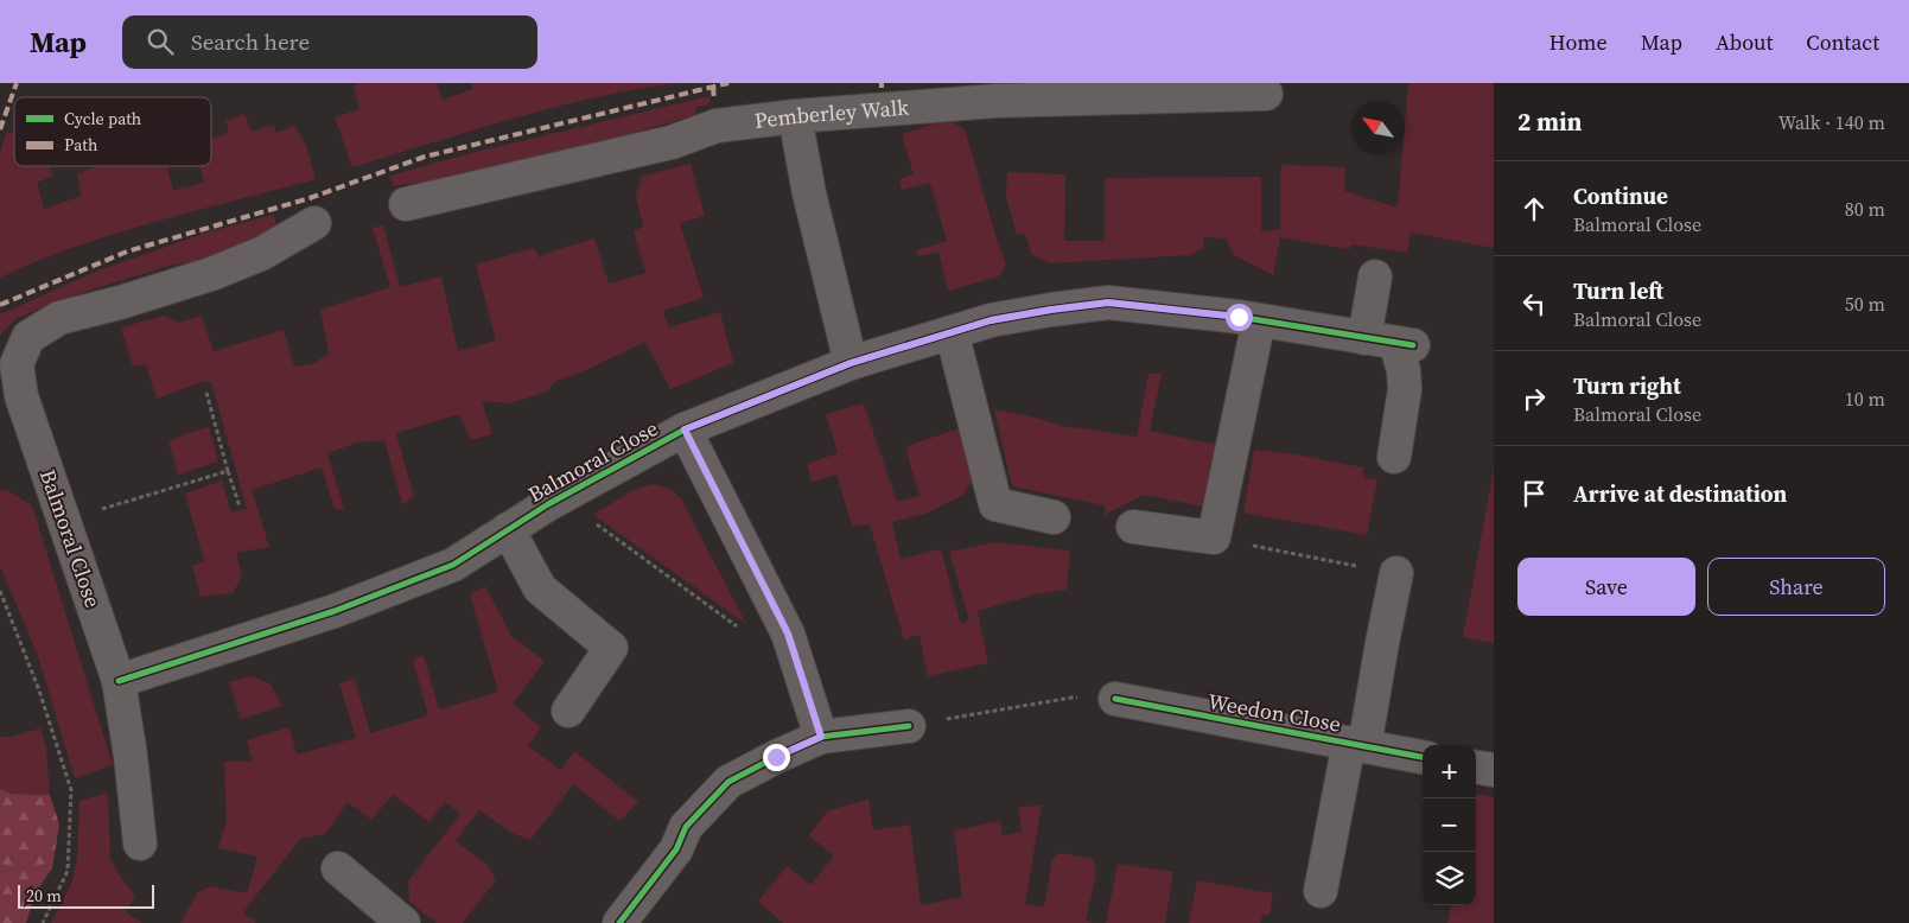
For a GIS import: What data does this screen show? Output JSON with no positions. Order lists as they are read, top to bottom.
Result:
{
  "streets": {
    "street": ["Pemberley Walk", "Balmoral Close", "Weedon Close"]
  },
  "legend": ["Cycle path", "Path"],
  "scale_bar": "20 m",
  "north": "top left",
  "page": {
    "header": "Map",
    "search": "Search here",
    "nav": [
      "Home",
      "Map",
      "About",
      "Contact"
    ],
    "heading": ["2 min", "Walk · 140 m"],
    "list": [
      ["Continue", "Balmoral Close", "80 m"],
      ["Turn left", "Balmoral Close", "50 m"],
      ["Turn right", "Balmoral Close", "10 m"],
      "Arrive at destination"
    ],
    "buttons": ["Save", "Share"],
    "map_buttons": ["+", "−"],
    "scale": "20 m"
  }
}
